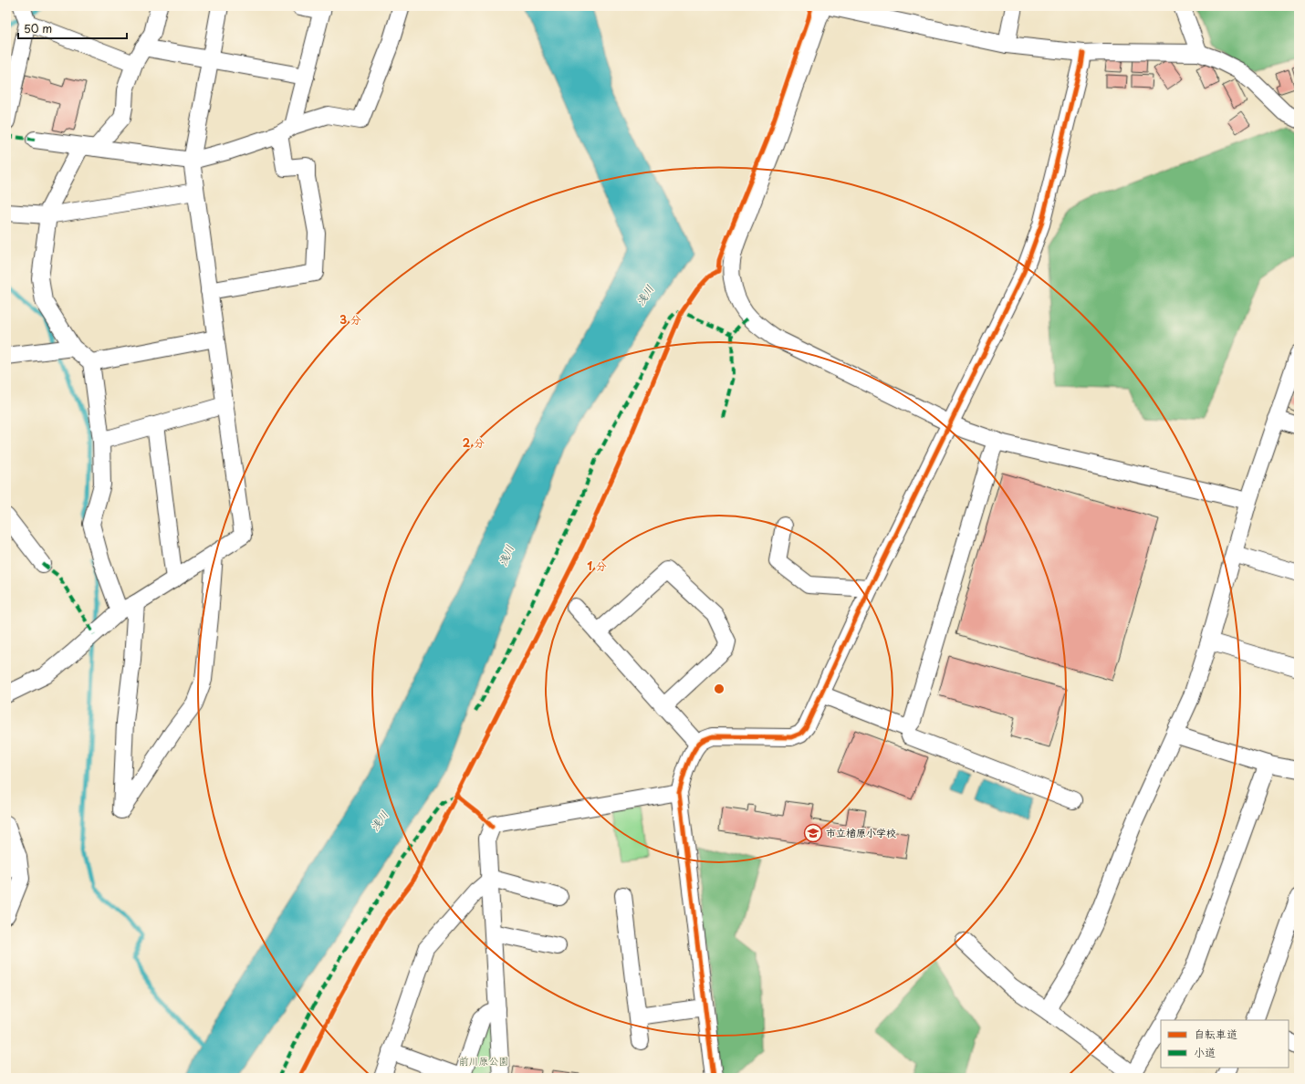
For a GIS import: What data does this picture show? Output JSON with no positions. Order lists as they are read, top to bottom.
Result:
{
  "water": ["浅川"],
  "parks": ["前川原公園"],
  "places": {
    "school or university": ["市立楢原小学校"]
  },
  "legend": ["自転車道", "小道"],
  "scale_bar": "50 m",
  "rings": ["3 分", "2 分", "1 分"]
}
